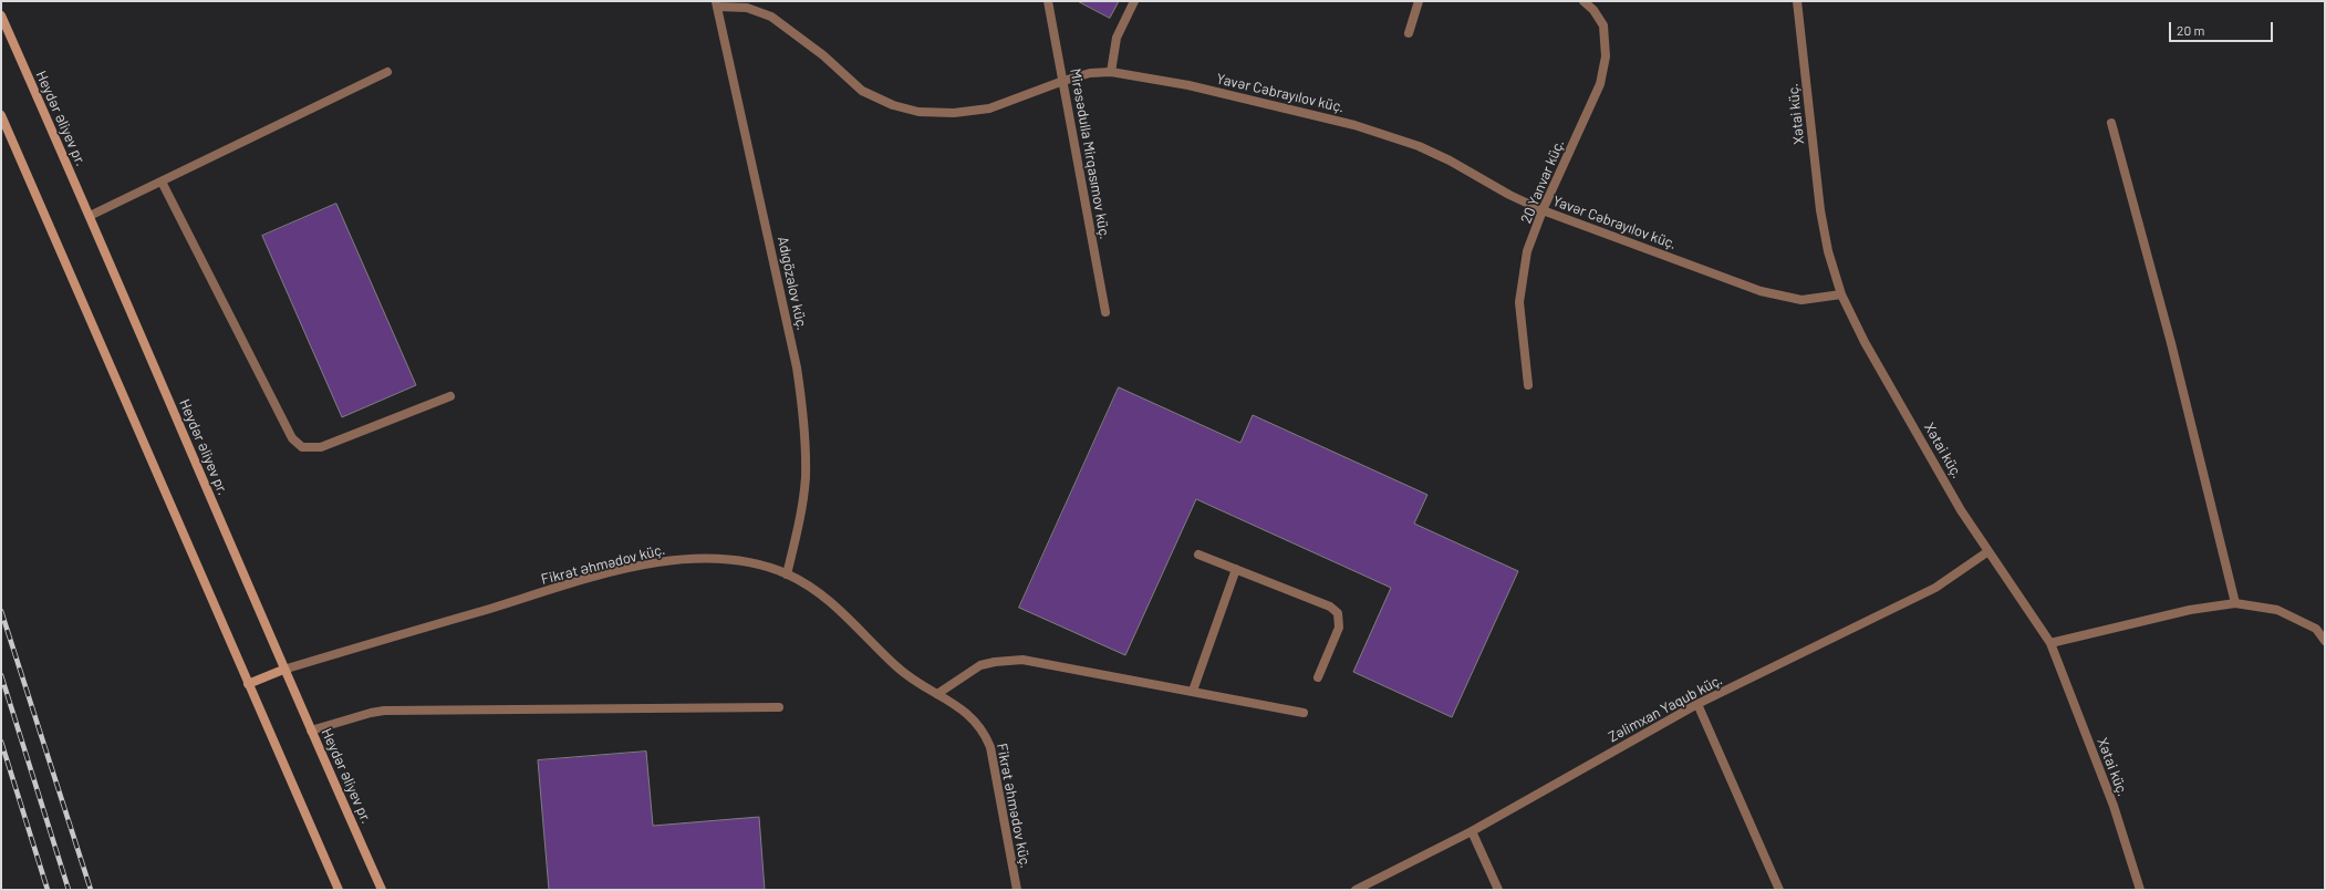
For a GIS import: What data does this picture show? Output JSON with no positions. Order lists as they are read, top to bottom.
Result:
{
  "streets": {
    "main road": ["Heydər Əliyev pr."],
    "street": [
      "Yavər Cəbrayılov küç.",
      "Xətai küç.",
      "Mirəsədulla Mirqasımov küç.",
      "20 Yanvar küç.",
      "Adıgözəlov küç.",
      "Fikrət Əhmədov küç.",
      "Zəlimxan Yaqub küç."
    ]
  },
  "crossings": [
    ["Yavər Cəbrayılov küç.", "Xətai küç."],
    ["Yavər Cəbrayılov küç.", "Mirəsədulla Mirqasımov küç."],
    ["Yavər Cəbrayılov küç.", "20 Yanvar küç."],
    ["Yavər Cəbrayılov küç.", "Adıgözəlov küç."],
    ["Xətai küç.", "Zəlimxan Yaqub küç."],
    ["Heydər Əliyev pr.", "Fikrət Əhmədov küç."],
    ["Adıgözəlov küç.", "Fikrət Əhmədov küç."]
  ],
  "scale_bar": "20 m"
}
